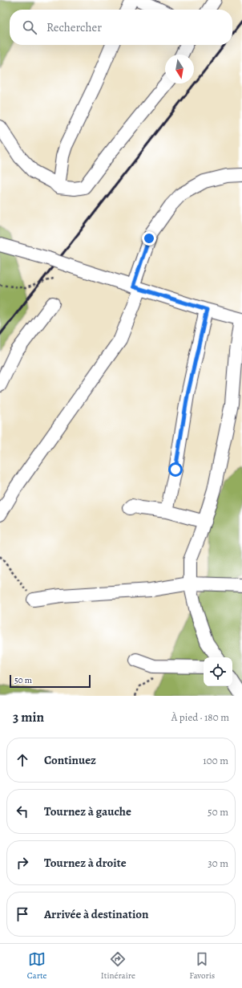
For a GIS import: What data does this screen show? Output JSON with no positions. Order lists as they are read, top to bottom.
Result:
{
  "scale_bar": "50 m",
  "north": "bottom",
  "page": {
    "search": "Rechercher",
    "scale": "50 m",
    "heading": ["3 min", "À pied · 180 m"],
    "list": [
      ["Continuez", "100 m"],
      ["Tournez à gauche", "50 m"],
      ["Tournez à droite", "30 m"],
      "Arrivée à destination"
    ],
    "nav": ["Carte", "Itinéraire", "Favoris"]
  }
}
